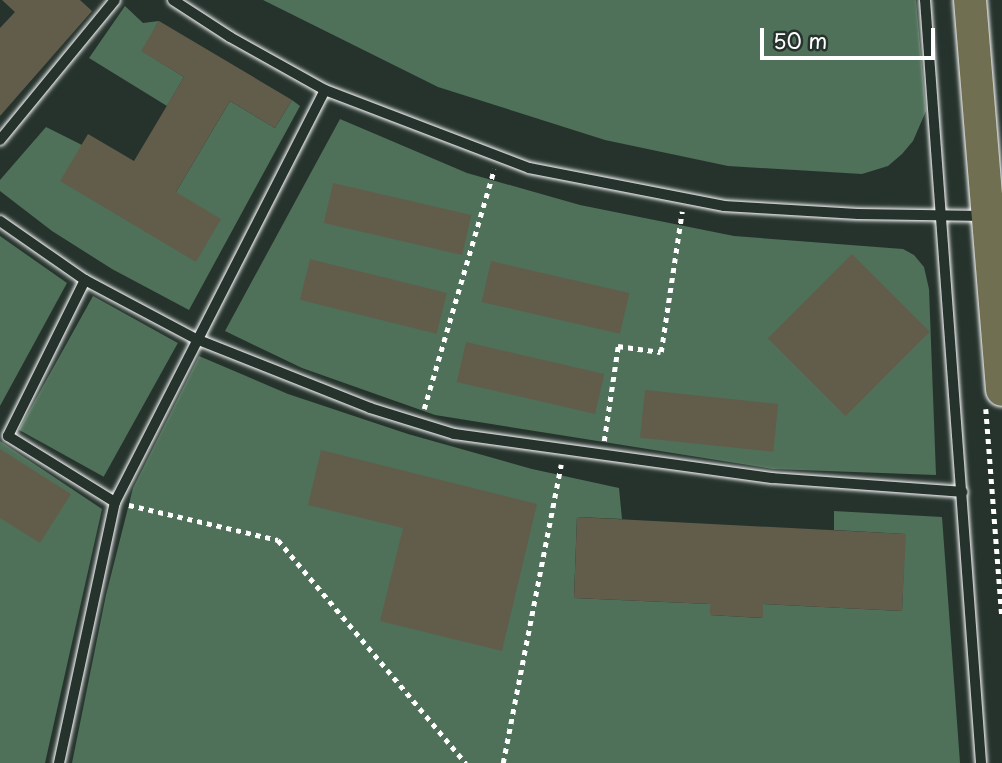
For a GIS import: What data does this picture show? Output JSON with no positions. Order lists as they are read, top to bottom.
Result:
{
  "scale_bar": "50 m"
}
